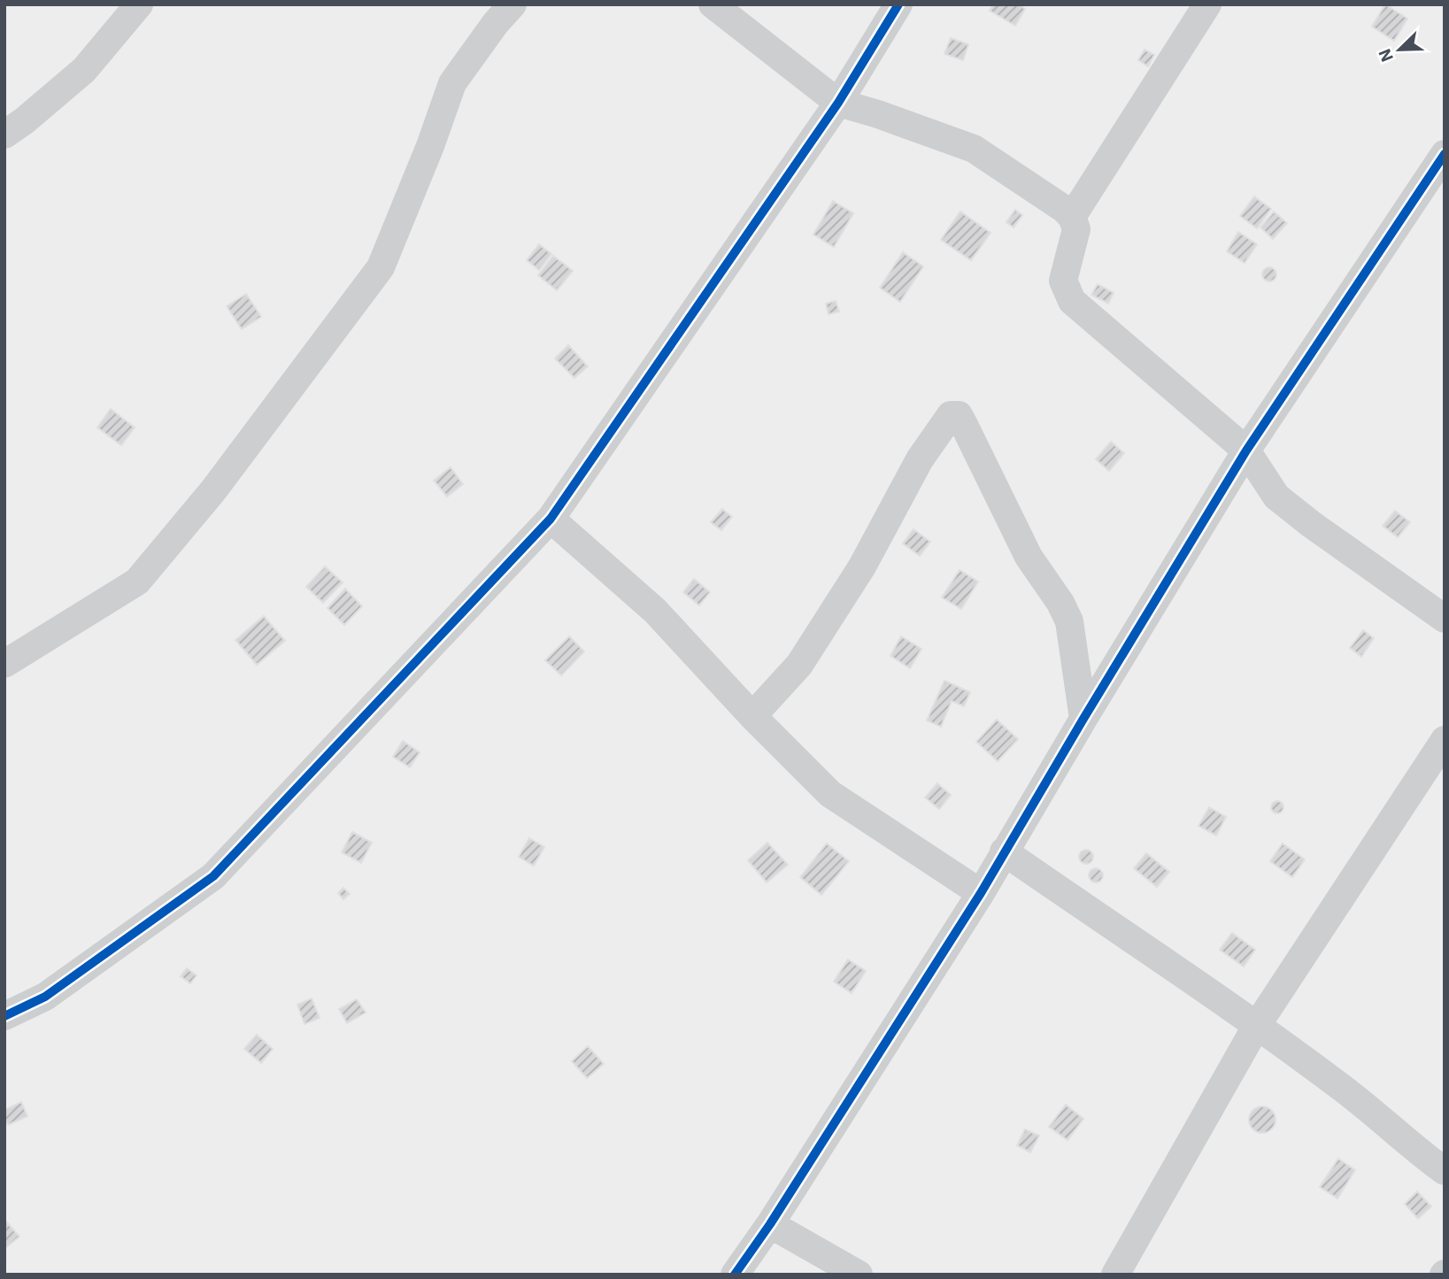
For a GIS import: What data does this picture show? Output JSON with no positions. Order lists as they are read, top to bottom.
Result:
{
  "north": "bottom left"
}
